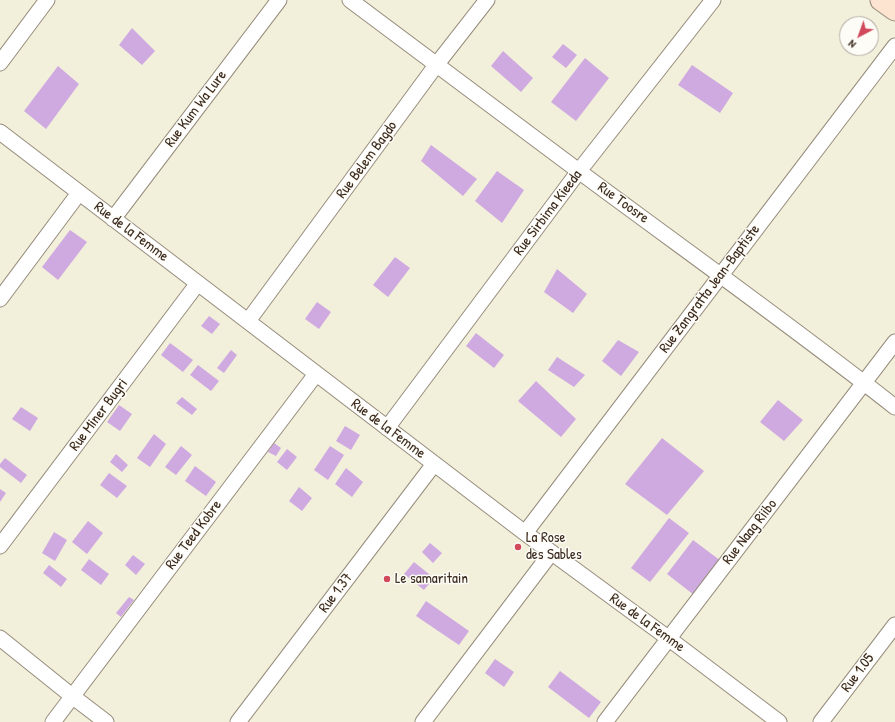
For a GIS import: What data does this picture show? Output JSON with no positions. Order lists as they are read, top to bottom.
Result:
{
  "streets": {
    "street": [
      "Rue Kum Wa Lure",
      "Rue Belem Bagdo",
      "Rue Toosre",
      "Rue Sirbima Kieeda",
      "Rue de la Femme",
      "Rue Zangratta Jean-Baptiste",
      "Rue Miner Bugri",
      "Rue Naag Riibo",
      "Rue Teed Kobre",
      "Rue 1.37",
      "Rue 1.05"
    ]
  },
  "crossings": [
    ["Rue Kum Wa Lure", "Rue de la Femme"],
    ["Rue Belem Bagdo", "Rue Toosre"],
    ["Rue Belem Bagdo", "Rue de la Femme"],
    ["Rue Toosre", "Rue Sirbima Kieeda"],
    ["Rue Toosre", "Rue Zangratta Jean-Baptiste"],
    ["Rue Toosre", "Rue Naag Riibo"],
    ["Rue Sirbima Kieeda", "Rue de la Femme"],
    ["Rue de la Femme", "Rue Zangratta Jean-Baptiste"],
    ["Rue de la Femme", "Rue Miner Bugri"],
    ["Rue de la Femme", "Rue Naag Riibo"],
    ["Rue de la Femme", "Rue Teed Kobre"],
    ["Rue de la Femme", "Rue 1.37"]
  ],
  "places": ["La Rose des Sables", "Le samaritain"],
  "north": "bottom left"
}
